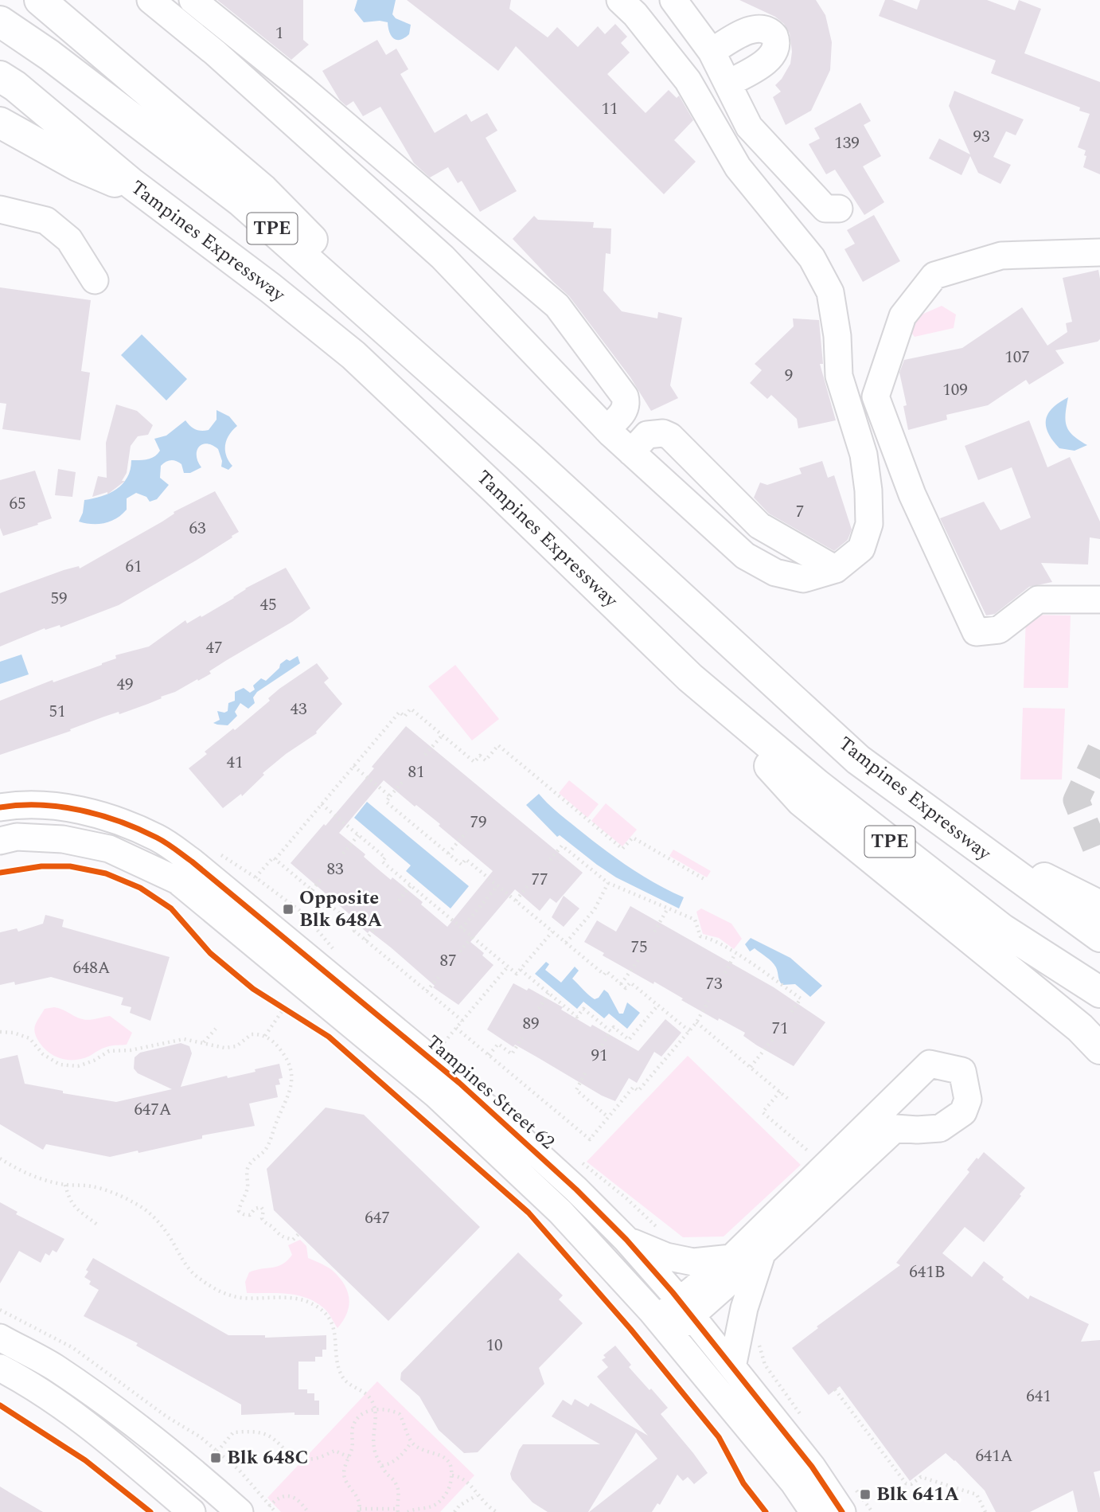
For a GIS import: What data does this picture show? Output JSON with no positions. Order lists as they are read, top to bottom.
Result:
{
  "streets": {
    "highway": ["TPE", "Tampines Expressway"],
    "street": ["Tampines Street 62"]
  },
  "places": {
    "transit": ["Opposite Blk 648A", "Blk 648C", "Blk 641A"]
  },
  "house_numbers": [
    "1",
    "11",
    "93",
    "139",
    "107",
    "9",
    "109",
    "65",
    "7",
    "63",
    "61",
    "59",
    "45",
    "47",
    "49",
    "43",
    "51",
    "41",
    "81",
    "79",
    "83",
    "77",
    "75",
    "87",
    "648A",
    "73",
    "89",
    "71",
    "91",
    "647A",
    "647",
    "641B",
    "10",
    "641",
    "641A"
  ]
}
